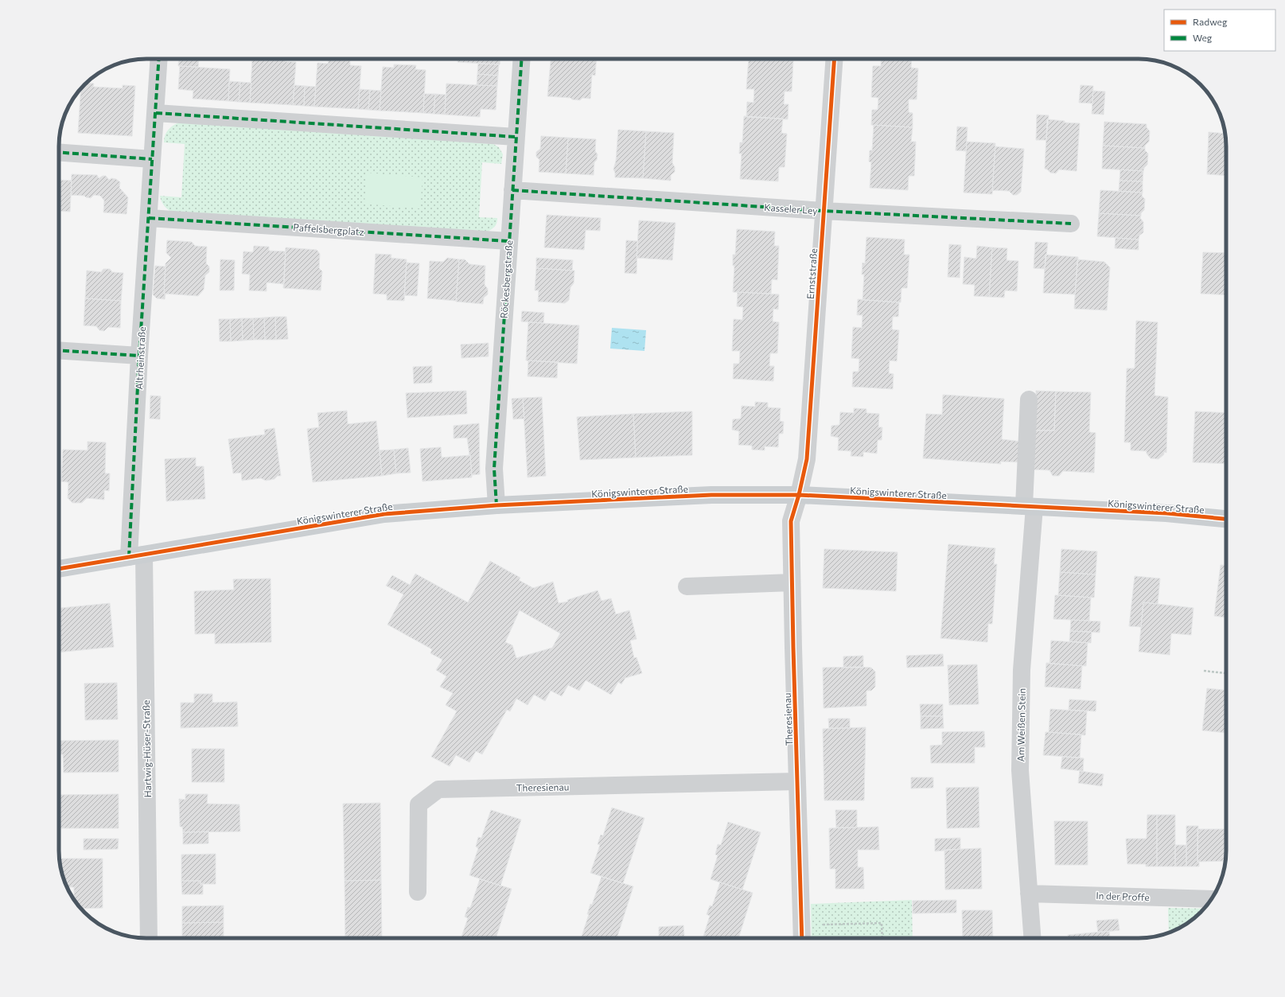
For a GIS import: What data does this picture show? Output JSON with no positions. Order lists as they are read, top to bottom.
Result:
{
  "streets": {
    "main road": ["Königswinterer Straße"],
    "street": [
      "Kasseler Ley",
      "Paffelsbergplatz",
      "Ernststraße",
      "Röckesbergstraße",
      "Altrheinstraße",
      "Theresienau",
      "Am Weißen Stein",
      "Hartwig-Hüser-Straße",
      "In der Proffe"
    ]
  },
  "crossings": [
    ["Kasseler Ley", "Ernststraße"],
    ["Kasseler Ley", "Röckesbergstraße"],
    ["Paffelsbergplatz", "Röckesbergstraße"],
    ["Paffelsbergplatz", "Altrheinstraße"],
    ["Ernststraße", "Königswinterer Straße"],
    ["Ernststraße", "Theresienau"],
    ["Röckesbergstraße", "Königswinterer Straße"],
    ["Altrheinstraße", "Königswinterer Straße"],
    ["Altrheinstraße", "Hartwig-Hüser-Straße"],
    ["Königswinterer Straße", "Theresienau"],
    ["Königswinterer Straße", "Am Weißen Stein"],
    ["Königswinterer Straße", "Hartwig-Hüser-Straße"],
    ["Am Weißen Stein", "In der Proffe"]
  ],
  "legend": ["Radweg", "Weg"]
}
